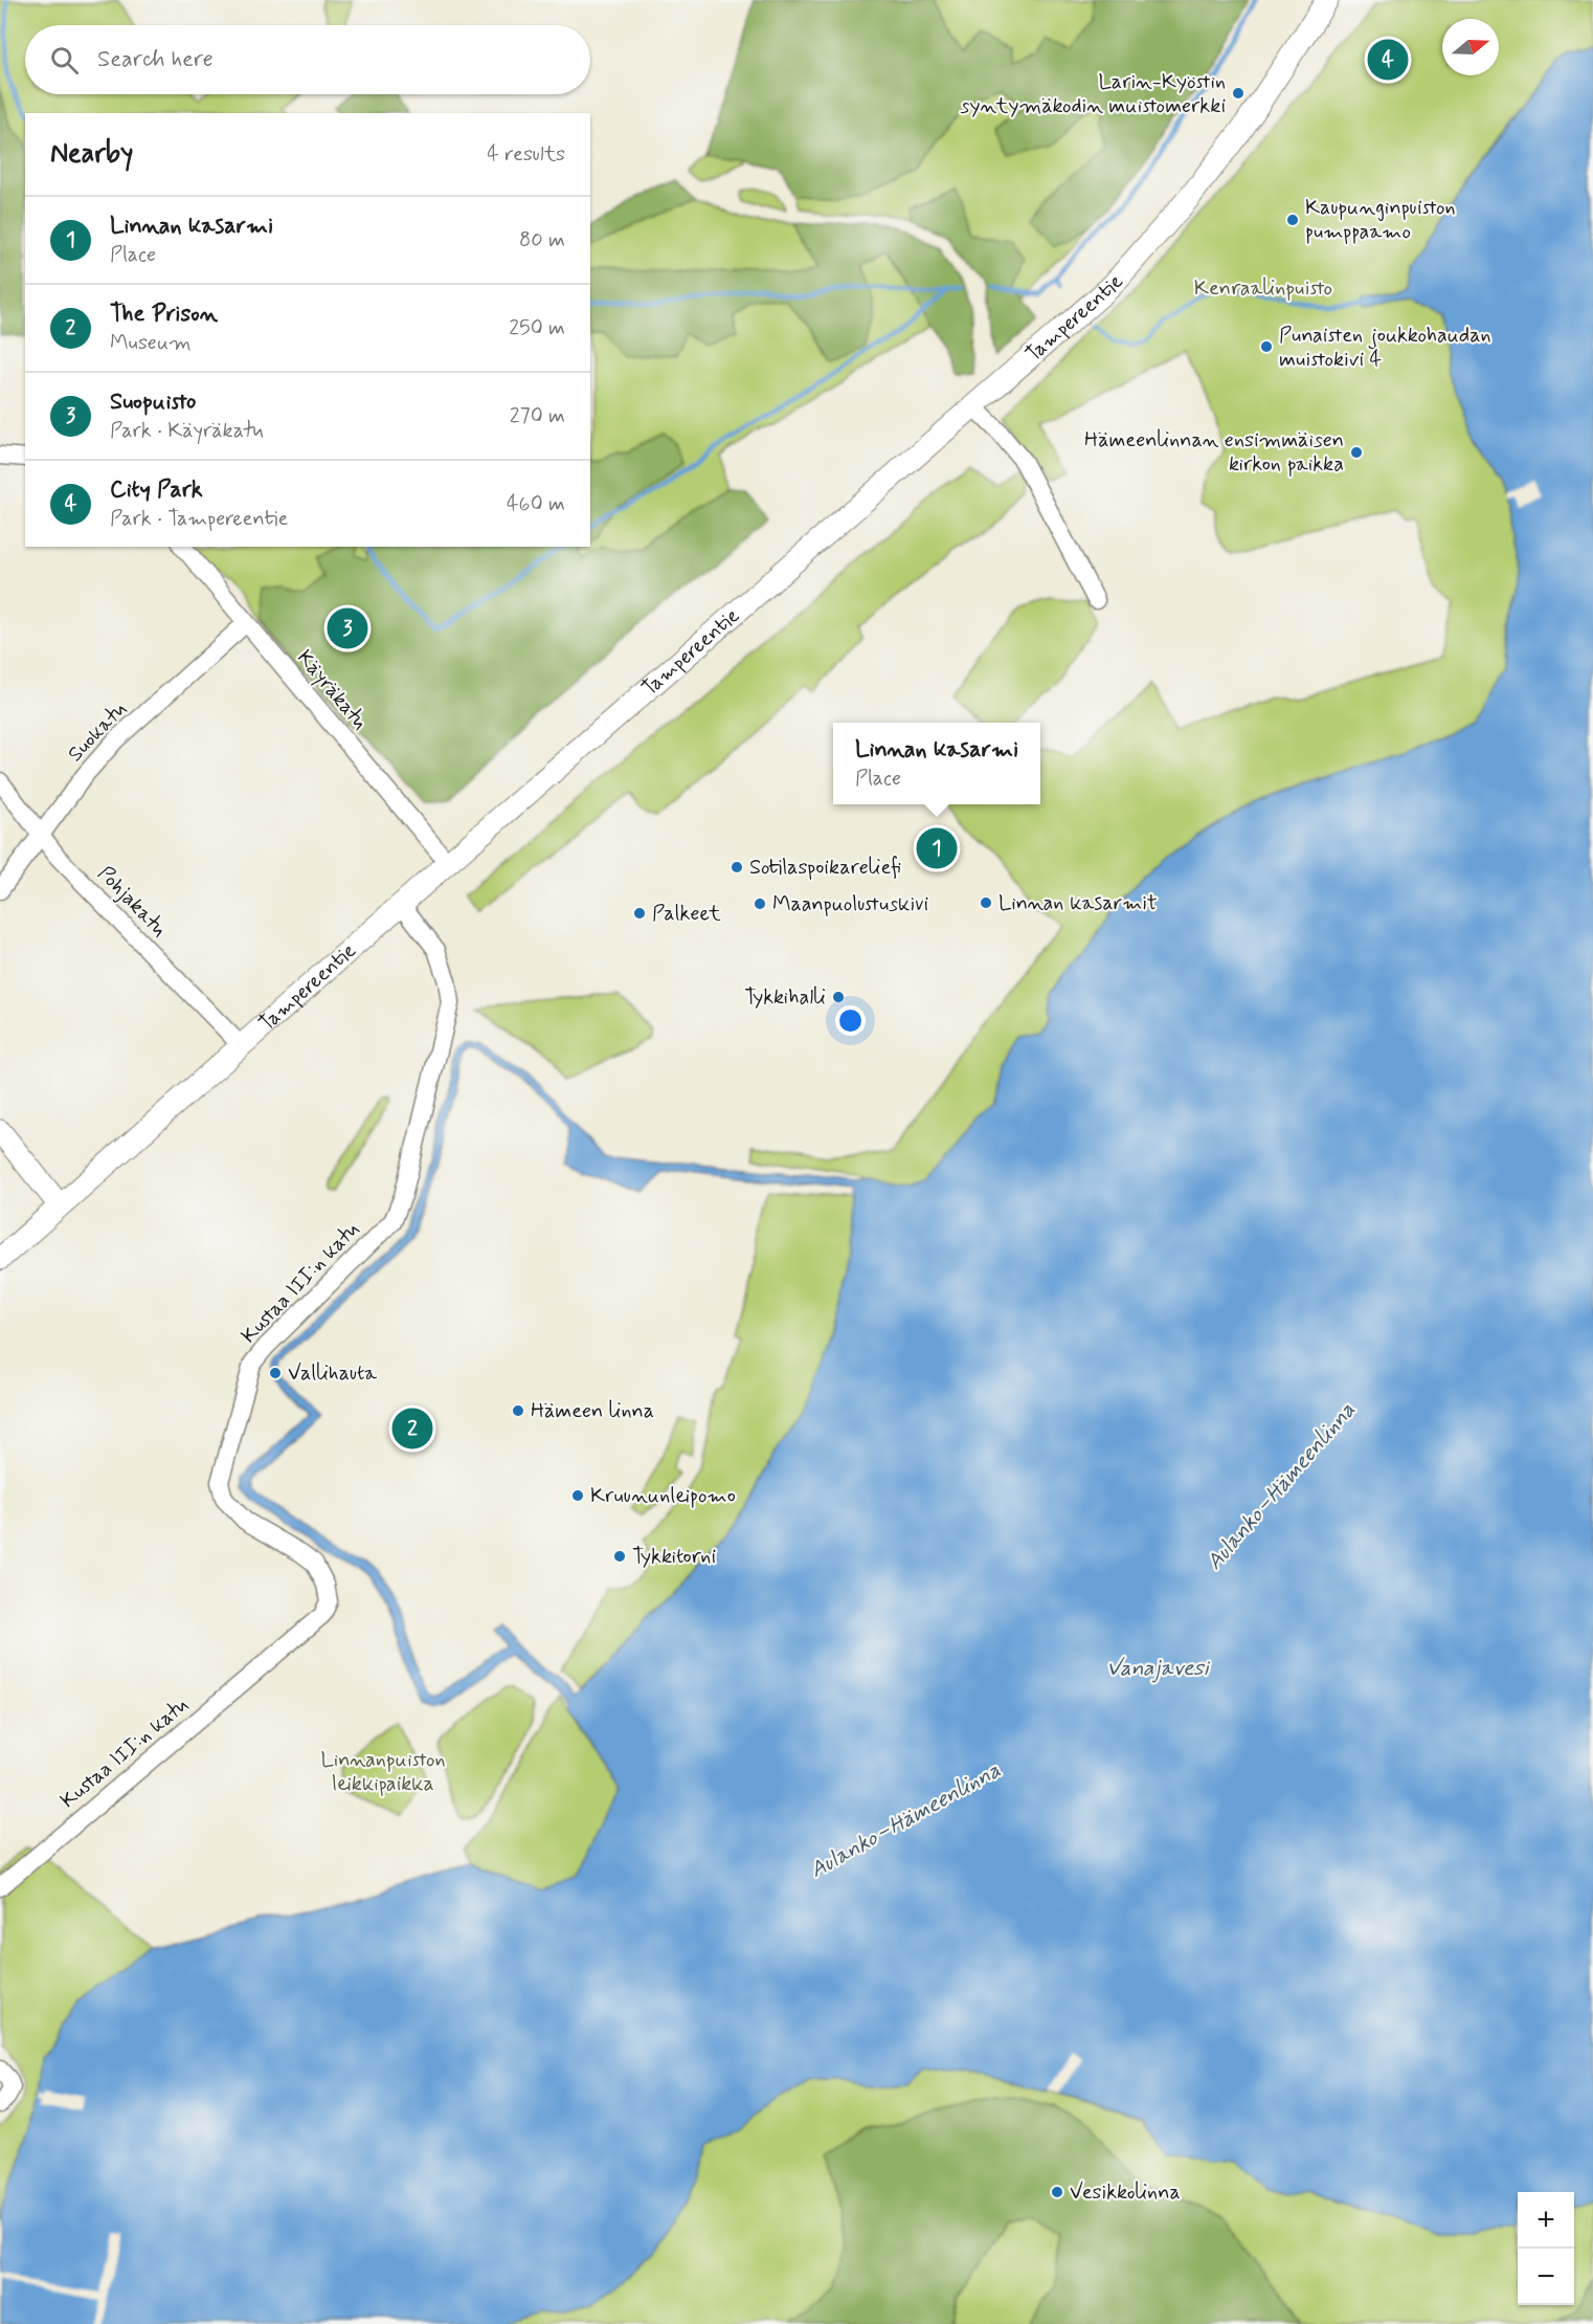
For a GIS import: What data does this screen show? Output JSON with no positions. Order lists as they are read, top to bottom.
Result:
{
  "streets": {
    "main road": ["Tampereentie"],
    "street": [
      "Käyräkatu",
      "Suokatu",
      "Pohjakatu",
      "Kustaa III:n katu"
    ]
  },
  "crossings": [
    ["Tampereentie", "Käyräkatu"],
    ["Tampereentie", "Pohjakatu"],
    ["Tampereentie", "Kustaa III:n katu"],
    ["Käyräkatu", "Suokatu"],
    ["Suokatu", "Pohjakatu"]
  ],
  "water": ["Aulanko–Hämeenlinna", "Vanajavesi"],
  "parks": ["Kenraalinpuisto", "Linnanpuiston leikkipaikka"],
  "places": [
    "Larin-Kyöstin syntymäkodin muistomerkki",
    "Kaupunginpuiston pumppaamo",
    "Punaisten joukkohaudan muistokivi 4",
    "Hämeenlinnan ensimmäisen kirkon paikka",
    "Sotilaspoikareliefi",
    "Linnan kasarmit",
    "Maanpuolustuskivi",
    "Palkeet",
    "Tykkihalli",
    "Vallihauta",
    "Hämeen linna",
    "Kruununleipomo",
    "Tykkitorni",
    "Vesikkolinna"
  ],
  "north": "right",
  "page": {
    "search": "Search here",
    "pins": [
      "4",
      "3",
      "1",
      "2"
    ],
    "heading": ["Nearby", "4 results"],
    "list": [
      {
        "mark": "1",
        "name": "Linnan kasarmi",
        "note": "Place",
        "value": "80 m"
      },
      {
        "mark": "2",
        "name": "The Prison",
        "note": "Museum",
        "value": "250 m"
      },
      {
        "mark": "3",
        "name": "Suopuisto",
        "note": "Park · Käyräkatu",
        "value": "270 m"
      },
      {
        "mark": "4",
        "name": "City Park",
        "note": "Park · Tampereentie",
        "value": "460 m"
      }
    ],
    "popup": ["Linnan kasarmi", "Place"],
    "map_buttons": ["+", "−"]
  }
}
